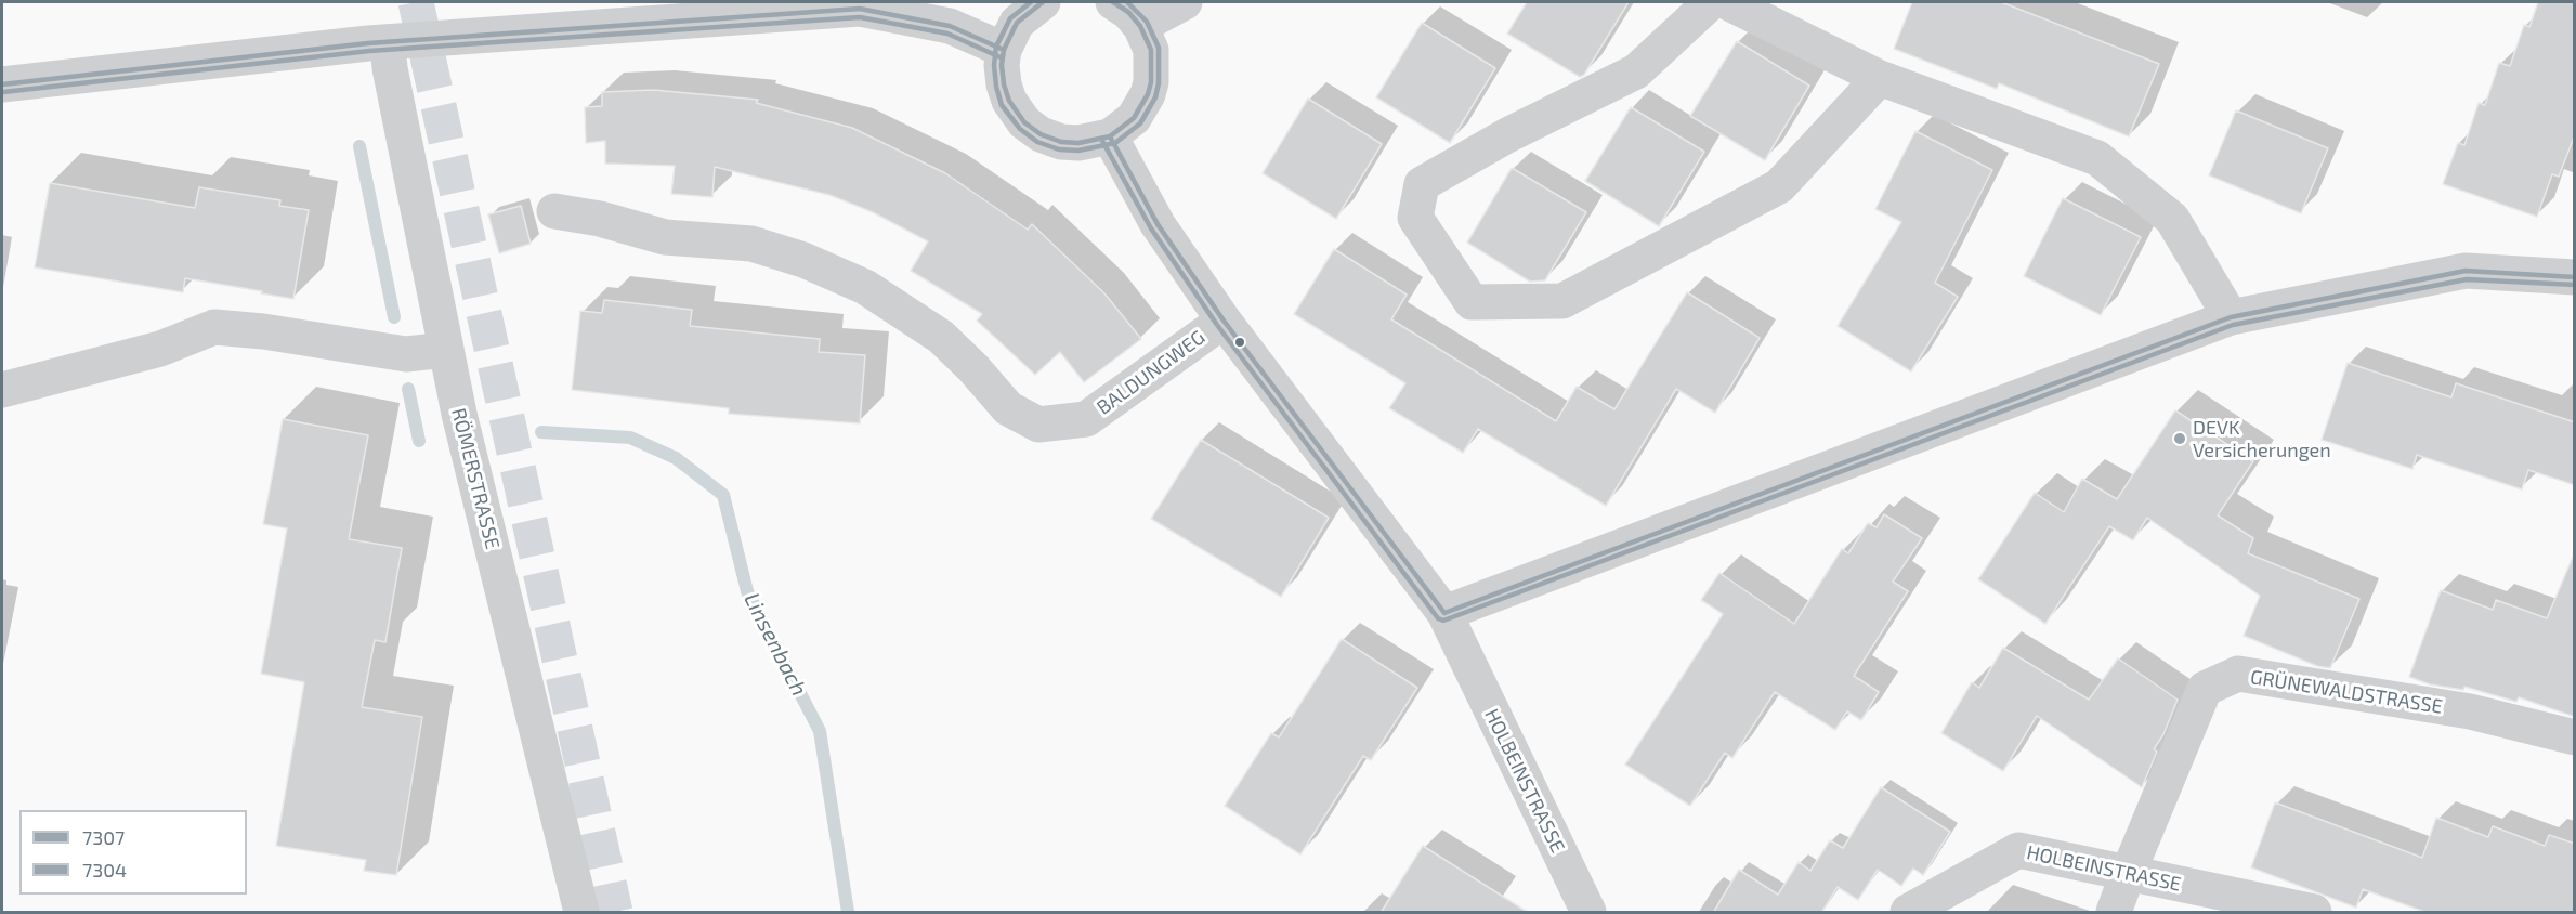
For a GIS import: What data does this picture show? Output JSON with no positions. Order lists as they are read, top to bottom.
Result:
{
  "streets": {
    "street": [
      "BALDUNGWEG",
      "RÖMERSTRASSE",
      "GRÜNEWALDSTRASSE",
      "HOLBEINSTRASSE"
    ]
  },
  "crossings": [
    ["BALDUNGWEG", "HOLBEINSTRASSE"],
    ["GRÜNEWALDSTRASSE", "HOLBEINSTRASSE"]
  ],
  "water": ["Linsenbach"],
  "places": ["DEVK Versicherungen"],
  "lines": ["transit line 7307", "transit line 7304"],
  "legend": ["7307", "7304"]
}
